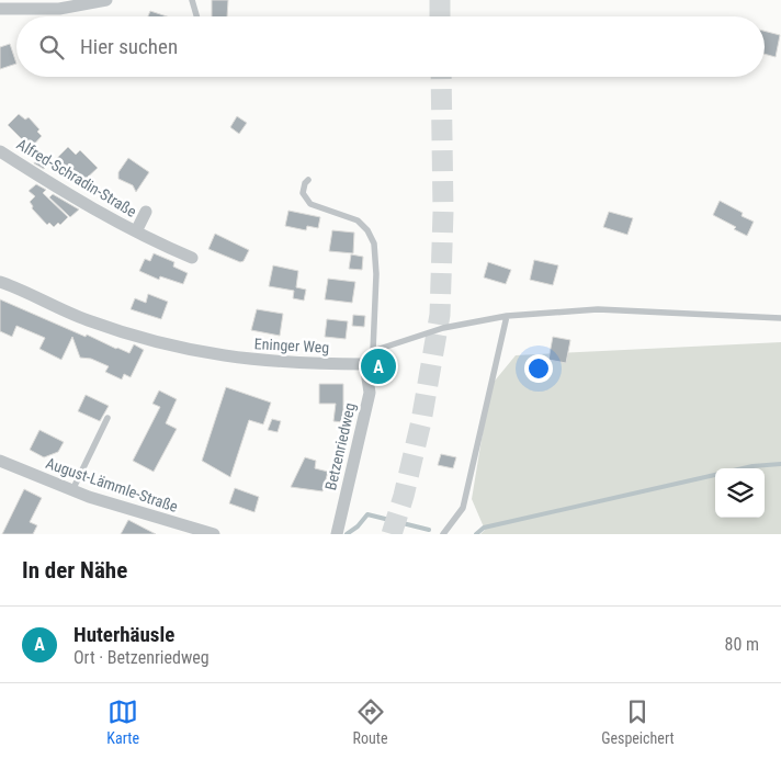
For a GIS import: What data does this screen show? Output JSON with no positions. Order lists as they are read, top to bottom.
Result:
{
  "streets": {
    "street": [
      "Alfred-Schradin-Straße",
      "Eninger Weg",
      "Betzenriedweg",
      "August-Lämmle-Straße"
    ]
  },
  "crossings": [
    ["Eninger Weg", "Betzenriedweg"]
  ],
  "page": {
    "search": "Hier suchen",
    "pins": "A",
    "heading": "In der Nähe",
    "list": [
      {
        "mark": "A",
        "name": "Huterhäusle",
        "note": "Ort · Betzenriedweg",
        "value": "80 m"
      }
    ],
    "nav": ["Karte", "Route", "Gespeichert"]
  }
}
